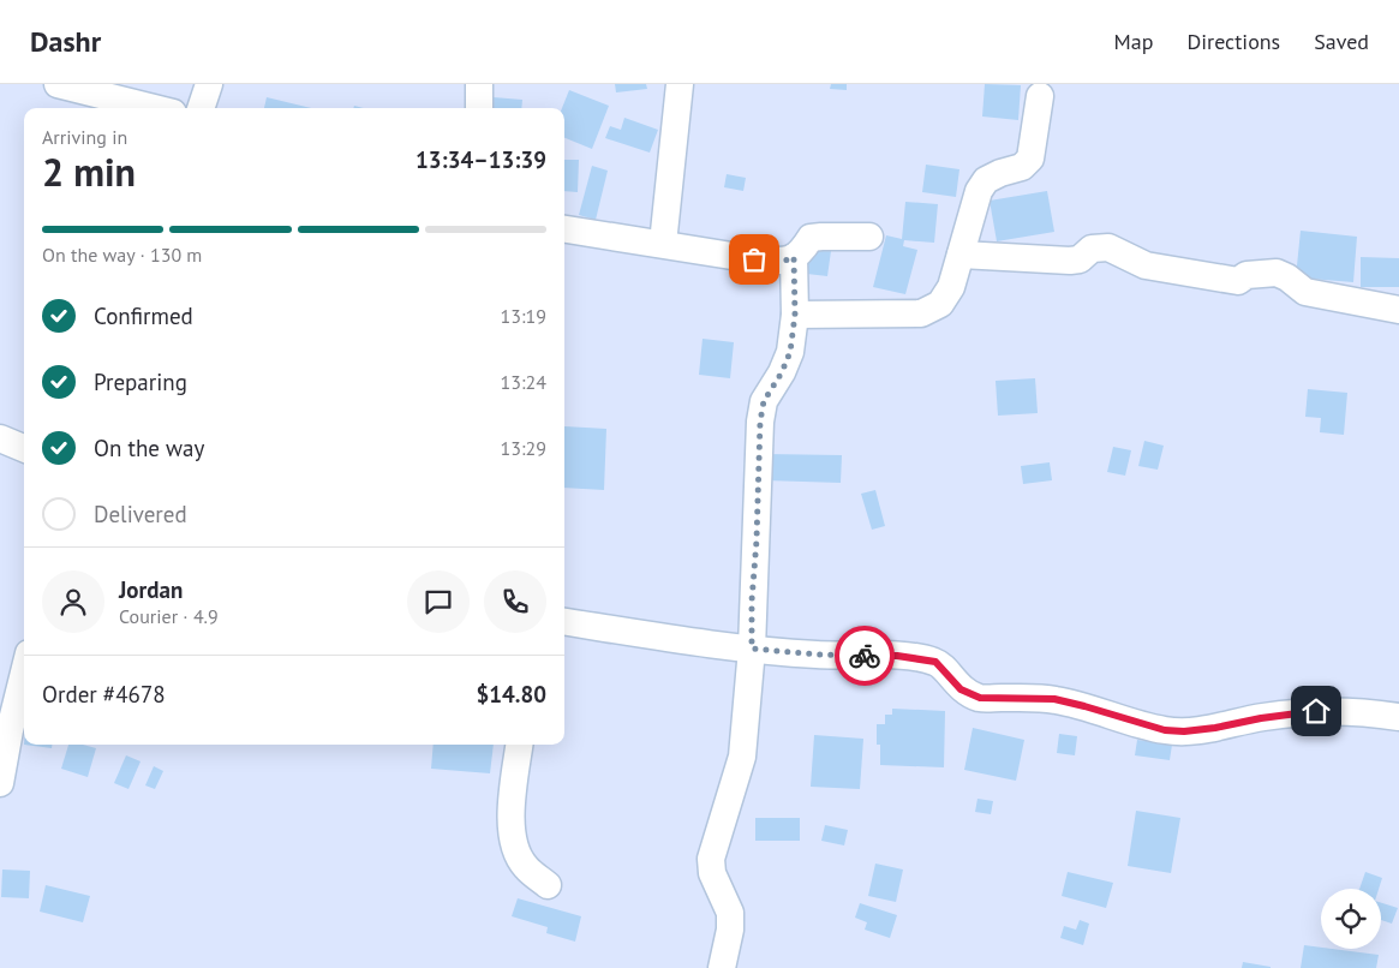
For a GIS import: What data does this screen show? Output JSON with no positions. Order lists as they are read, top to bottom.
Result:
{
  "page": {
    "header": "Dashr",
    "nav": ["Map", "Directions", "Saved"],
    "heading": ["2 min", "Arriving in", "13:34–13:39"],
    "panel": [
      "Jordan",
      "Courier · 4.9",
      "Order #4678",
      "$14.80"
    ],
    "bar": "On the way · 130 m",
    "list": [
      ["Confirmed", "13:19"],
      ["Preparing", "13:24"],
      ["On the way", "13:29"],
      "Delivered"
    ]
  }
}
